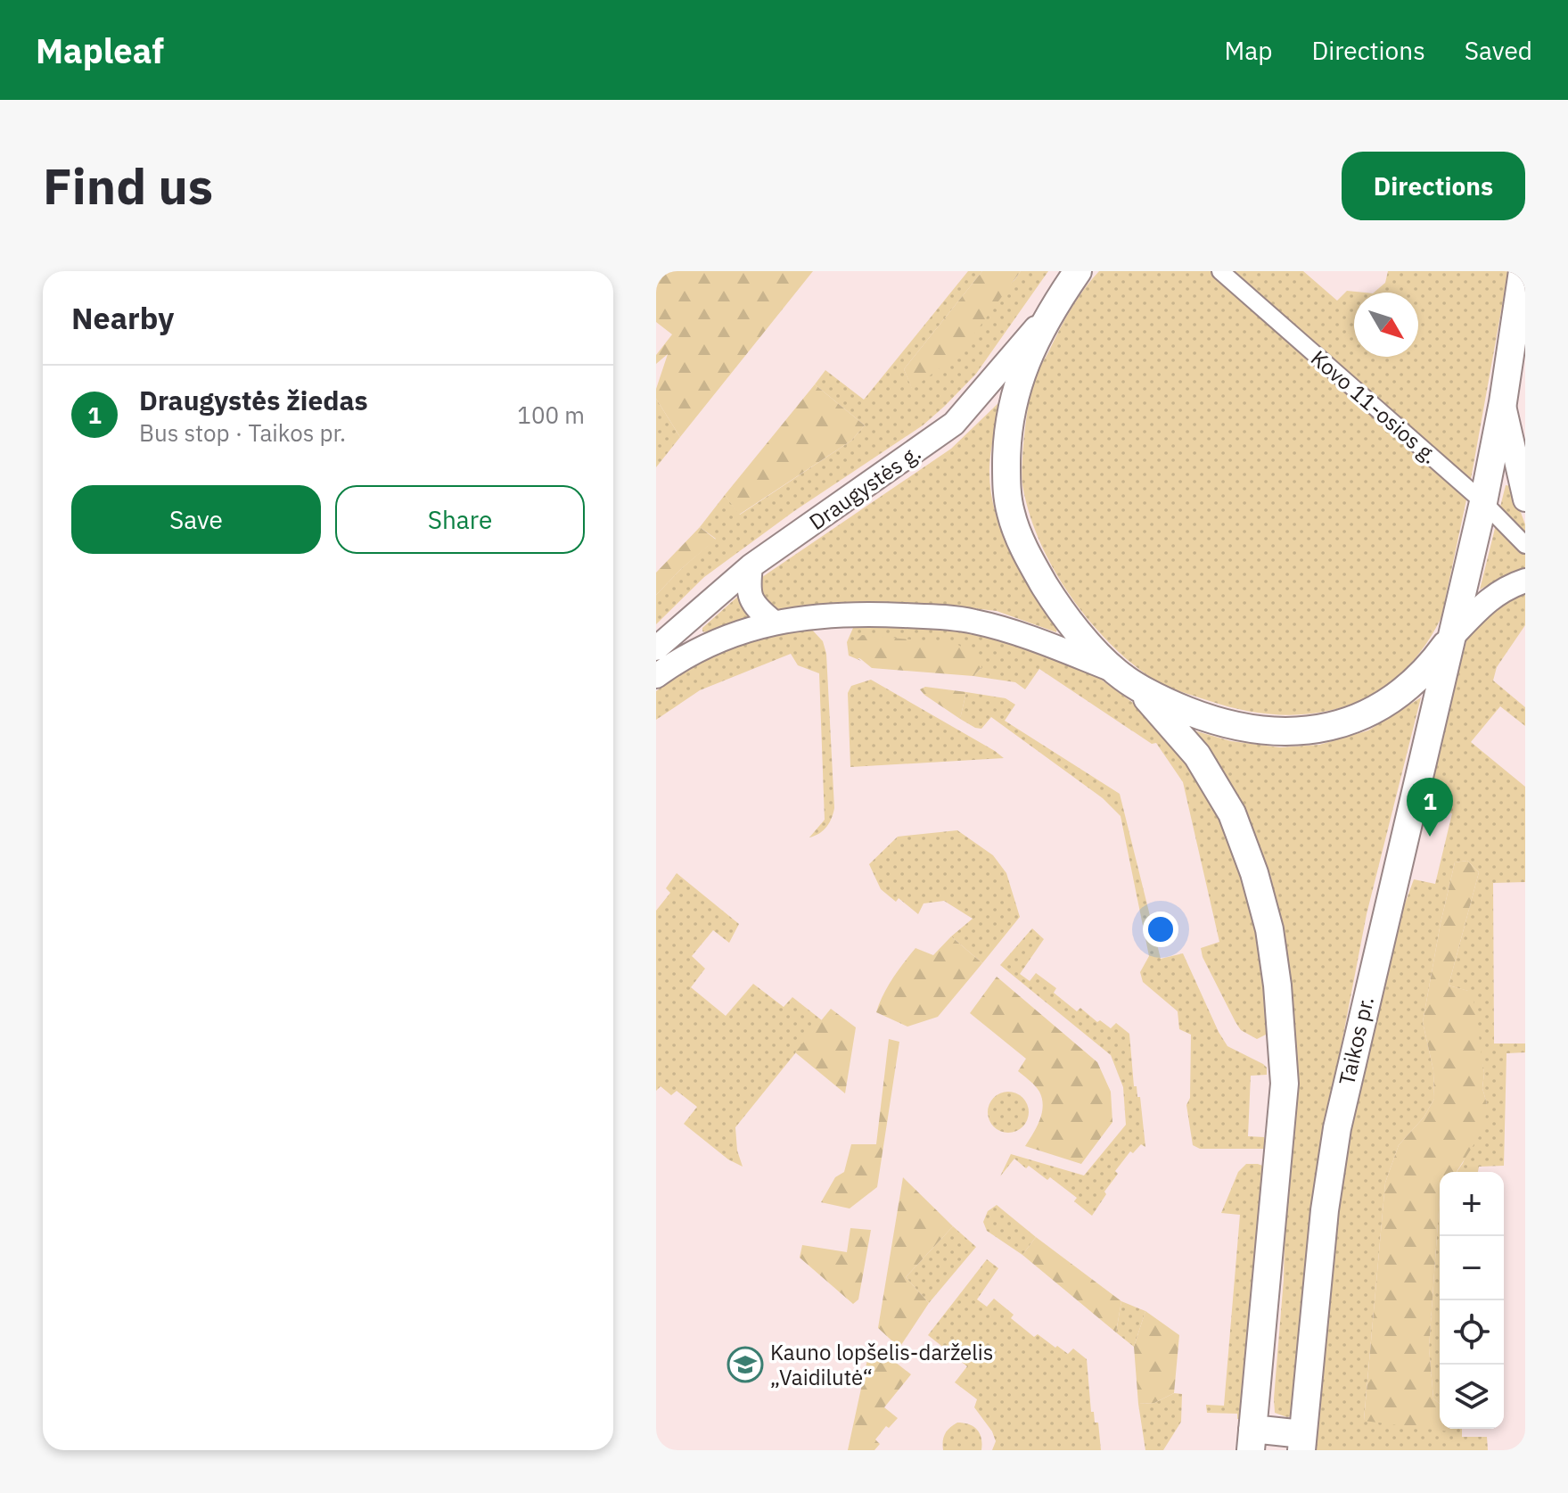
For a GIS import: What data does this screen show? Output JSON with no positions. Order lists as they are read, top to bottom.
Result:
{
  "streets": {
    "main road": ["Draugystės g.", "Taikos pr."],
    "street": ["Kovo 11-osios g."]
  },
  "crossings": [
    ["Kovo 11-osios g.", "Taikos pr."]
  ],
  "places": {
    "school or university": ["Kauno lopšelis-darželis „Vaidilutė“"]
  },
  "north": "bottom right",
  "page": {
    "header": "Mapleaf",
    "nav": ["Map", "Directions", "Saved"],
    "buttons": [
      "Directions",
      ["Save", "Share"]
    ],
    "title": "Find us",
    "heading": "Nearby",
    "list": [
      {
        "mark": "1",
        "name": "Draugystės žiedas",
        "note": "Bus stop · Taikos pr.",
        "value": "100 m"
      }
    ],
    "pins": "1",
    "map_buttons": ["+", "−"]
  }
}
